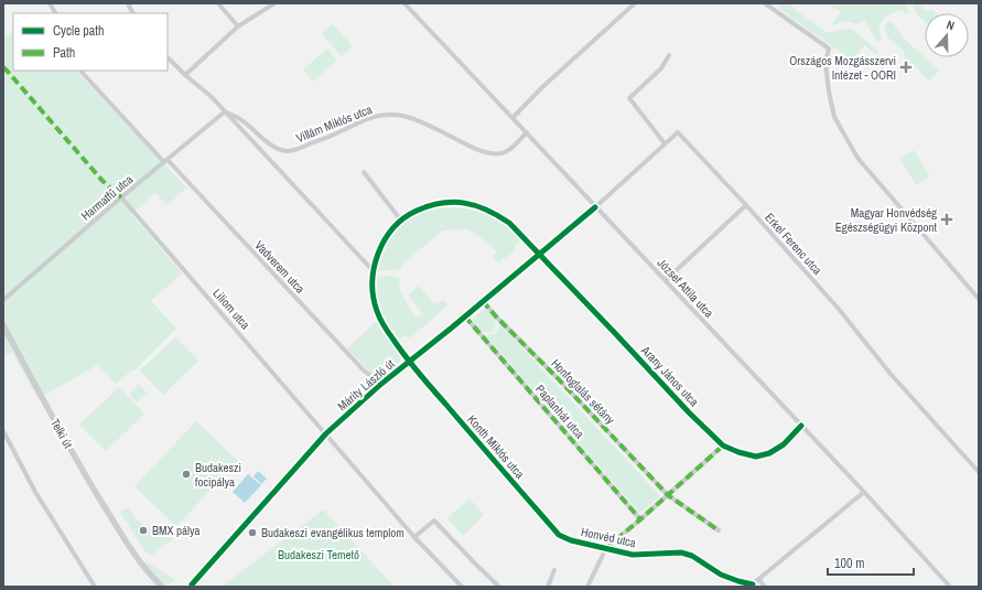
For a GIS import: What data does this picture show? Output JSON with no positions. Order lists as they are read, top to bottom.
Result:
{
  "streets": {
    "main road": ["Telki út"],
    "street": [
      "Villám Miklós utca",
      "Harmatfű utca",
      "Erkel Ferenc utca",
      "Vadverem utca",
      "József Attila utca",
      "Liliom utca",
      "Arany János utca",
      "Márity László út",
      "Honfoglalás sétány",
      "Paplanhát utca",
      "Konth Miklós utca",
      "Honvéd utca"
    ]
  },
  "crossings": [
    ["Villám Miklós utca", "Harmatfű utca"],
    ["Villám Miklós utca", "József Attila utca"],
    ["Harmatfű utca", "Vadverem utca"],
    ["Harmatfű utca", "Liliom utca"],
    ["Erkel Ferenc utca", "Márity László út"],
    ["Vadverem utca", "Márity László út"],
    ["József Attila utca", "Arany János utca"],
    ["József Attila utca", "Márity László út"],
    ["Liliom utca", "Márity László út"],
    ["Arany János utca", "Márity László út"],
    ["Arany János utca", "Konth Miklós utca"],
    ["Márity László út", "Honfoglalás sétány"],
    ["Márity László út", "Paplanhát utca"],
    ["Márity László út", "Konth Miklós utca"],
    ["Konth Miklós utca", "Honvéd utca"]
  ],
  "parks": ["Budakeszi Temető"],
  "places": {
    "health": ["Országos Mozgásszervi Intézet - OORI", "Magyar Honvédség Egészségügyi Központ"],
    "other": ["Budakeszi focipálya", "BMX pálya", "Budakeszi evangélikus templom"]
  },
  "legend": ["Cycle path", "Path"],
  "scale_bar": "100 m",
  "north": "top"
}
